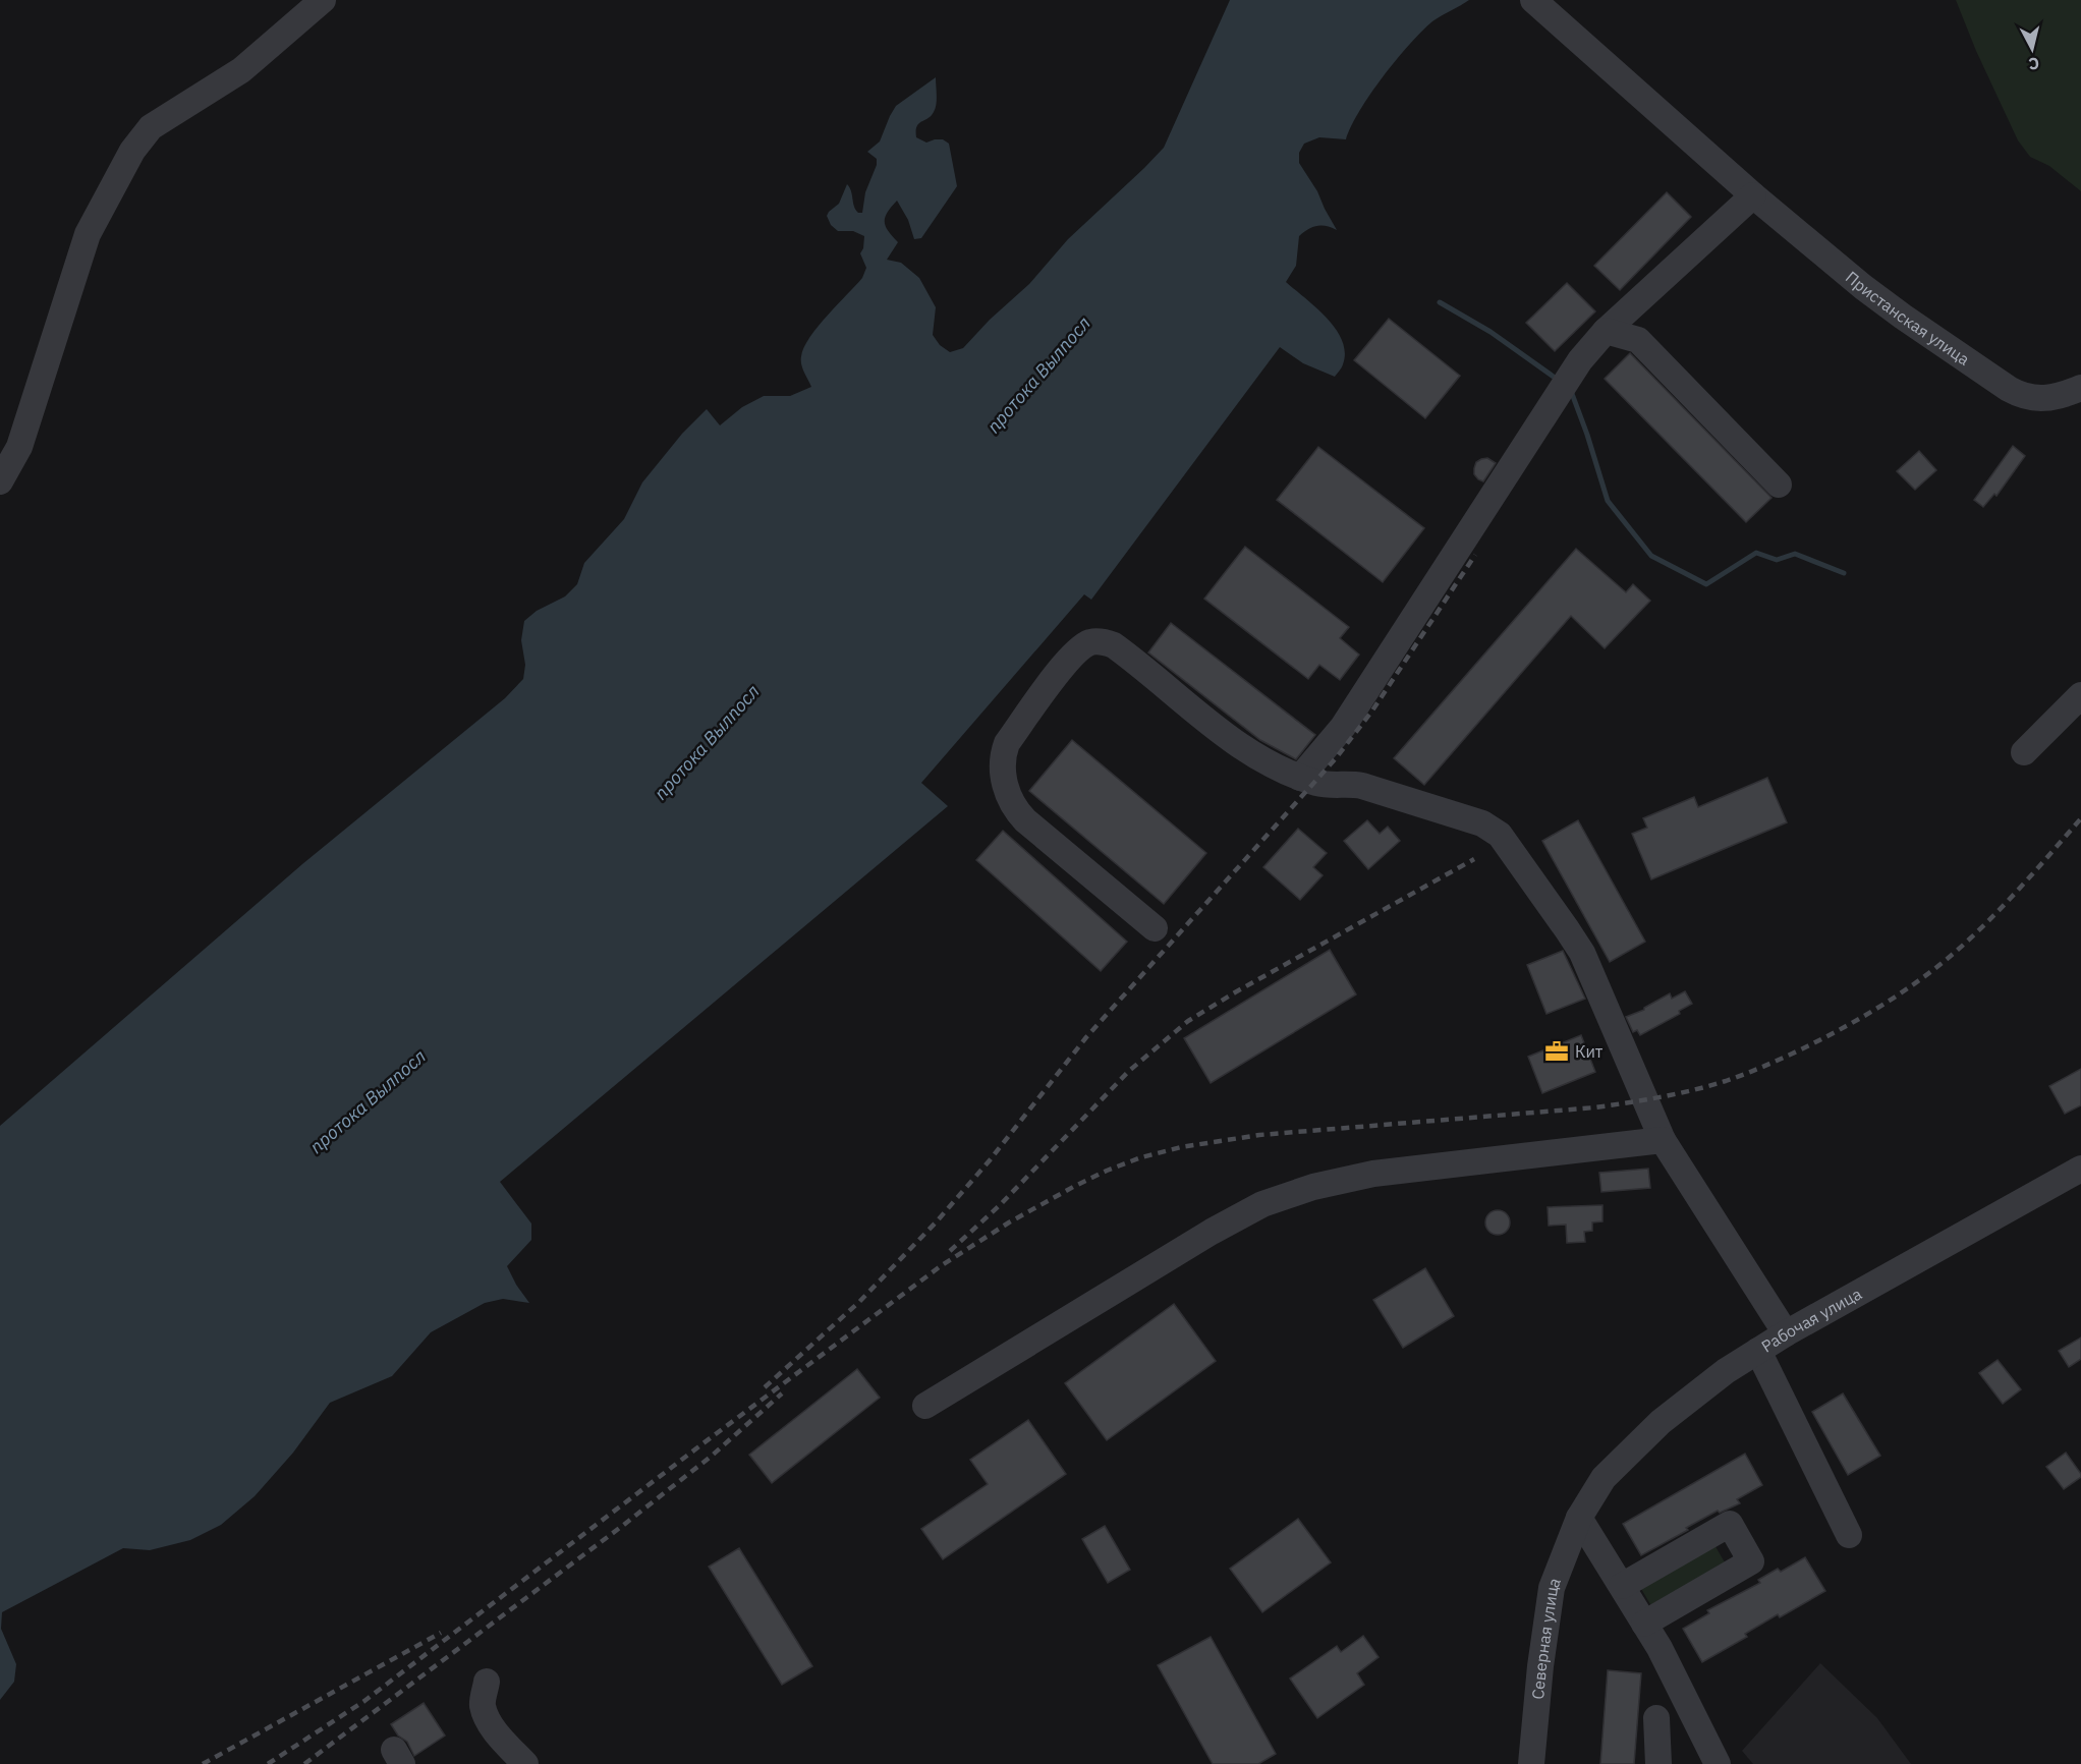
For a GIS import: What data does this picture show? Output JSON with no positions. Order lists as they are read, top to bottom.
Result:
{
  "streets": {
    "street": ["Пристанская улица", "Рабочая улица", "Северная улица"]
  },
  "crossings": [
    ["Рабочая улица", "Северная улица"]
  ],
  "water": ["протока Вылпосл"],
  "places": {
    "office": ["Кит"]
  },
  "north": "bottom"
}
